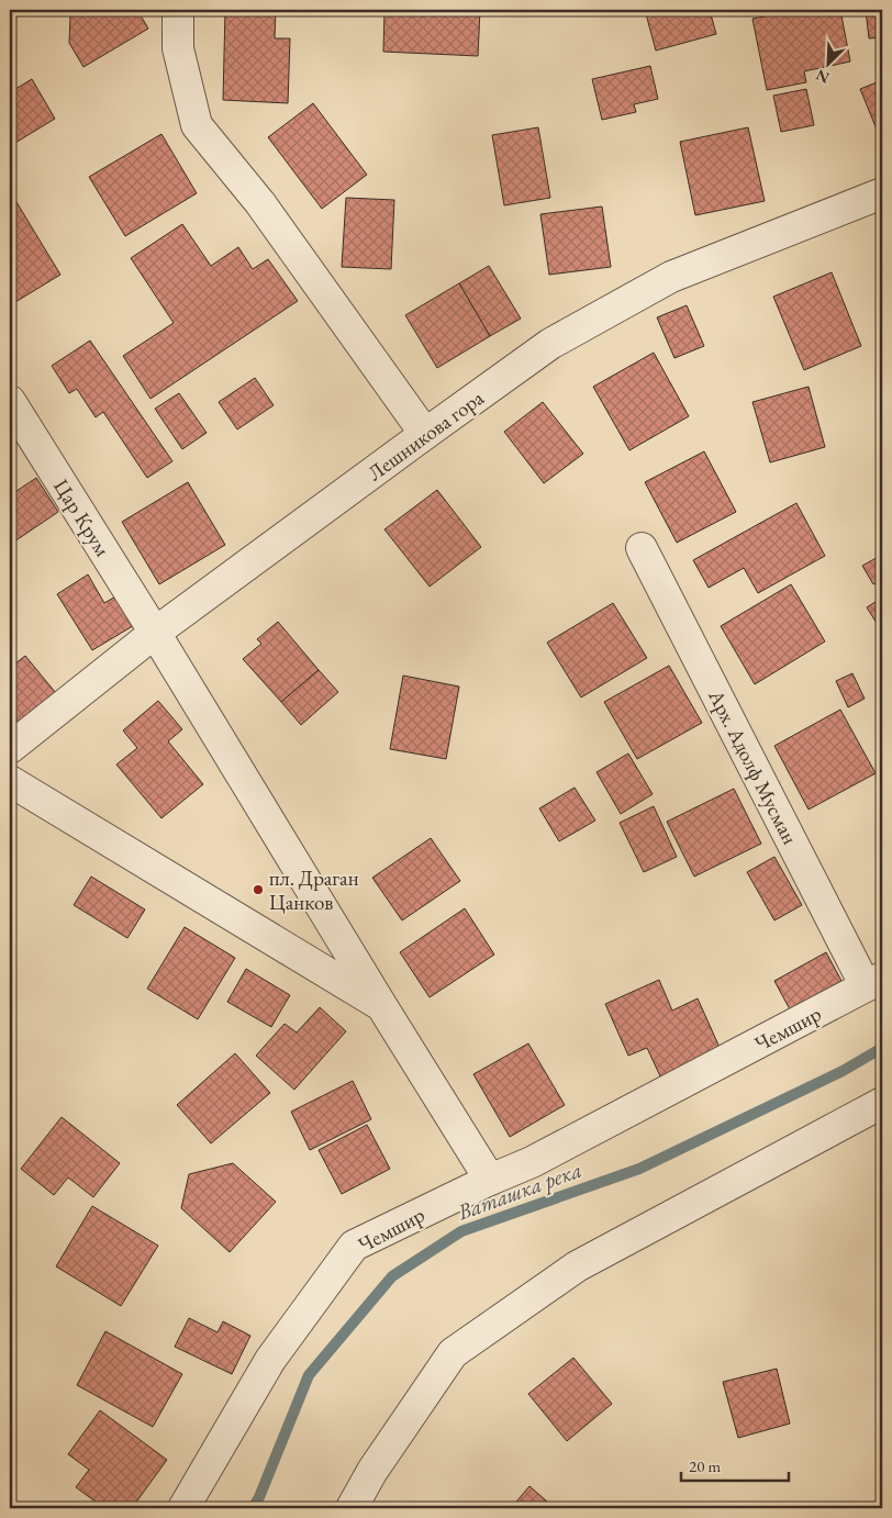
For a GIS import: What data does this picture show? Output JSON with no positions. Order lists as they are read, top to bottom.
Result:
{
  "streets": {
    "street": [
      "Лешникова гора",
      "Цар Крум",
      "Арх. Адолф Мусман",
      "Чемшир"
    ]
  },
  "crossings": [
    ["Лешникова гора", "Цар Крум"],
    ["Арх. Адолф Мусман", "Чемшир"]
  ],
  "water": ["Ваташка река"],
  "places": ["пл. Драган Цанков"],
  "scale_bar": "20 m",
  "north": "bottom left"
}
